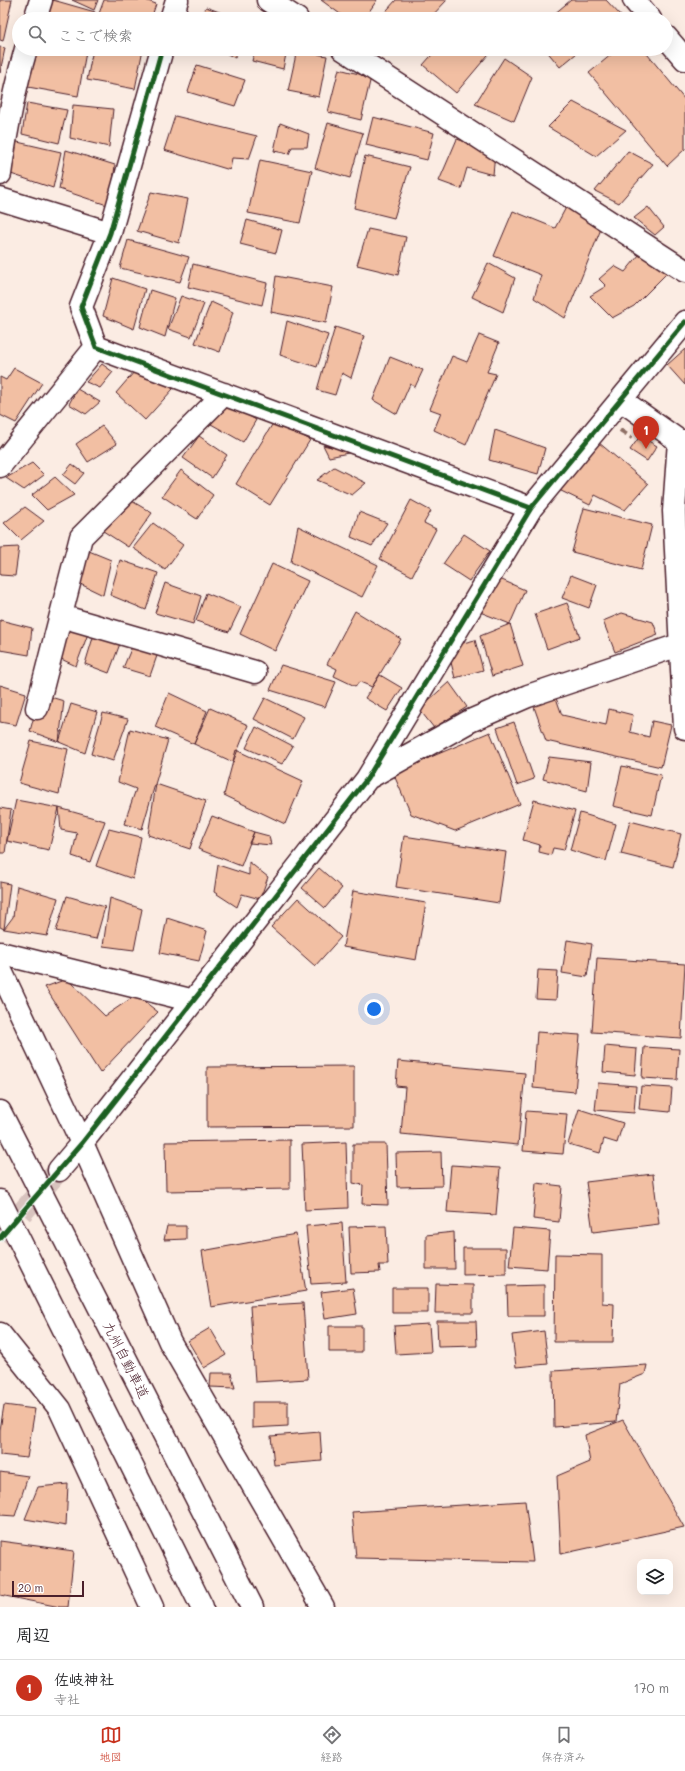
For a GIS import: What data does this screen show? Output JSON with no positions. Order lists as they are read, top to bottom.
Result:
{
  "streets": {
    "main road": ["九州自動車道"]
  },
  "scale_bar": "20 m",
  "page": {
    "search": "ここで検索",
    "pins": "1",
    "scale": "20 m",
    "heading": "周辺",
    "list": [
      {
        "mark": "1",
        "name": "佐岐神社",
        "note": "寺社",
        "value": "170 m"
      }
    ],
    "nav": ["地図", "経路", "保存済み"]
  }
}
